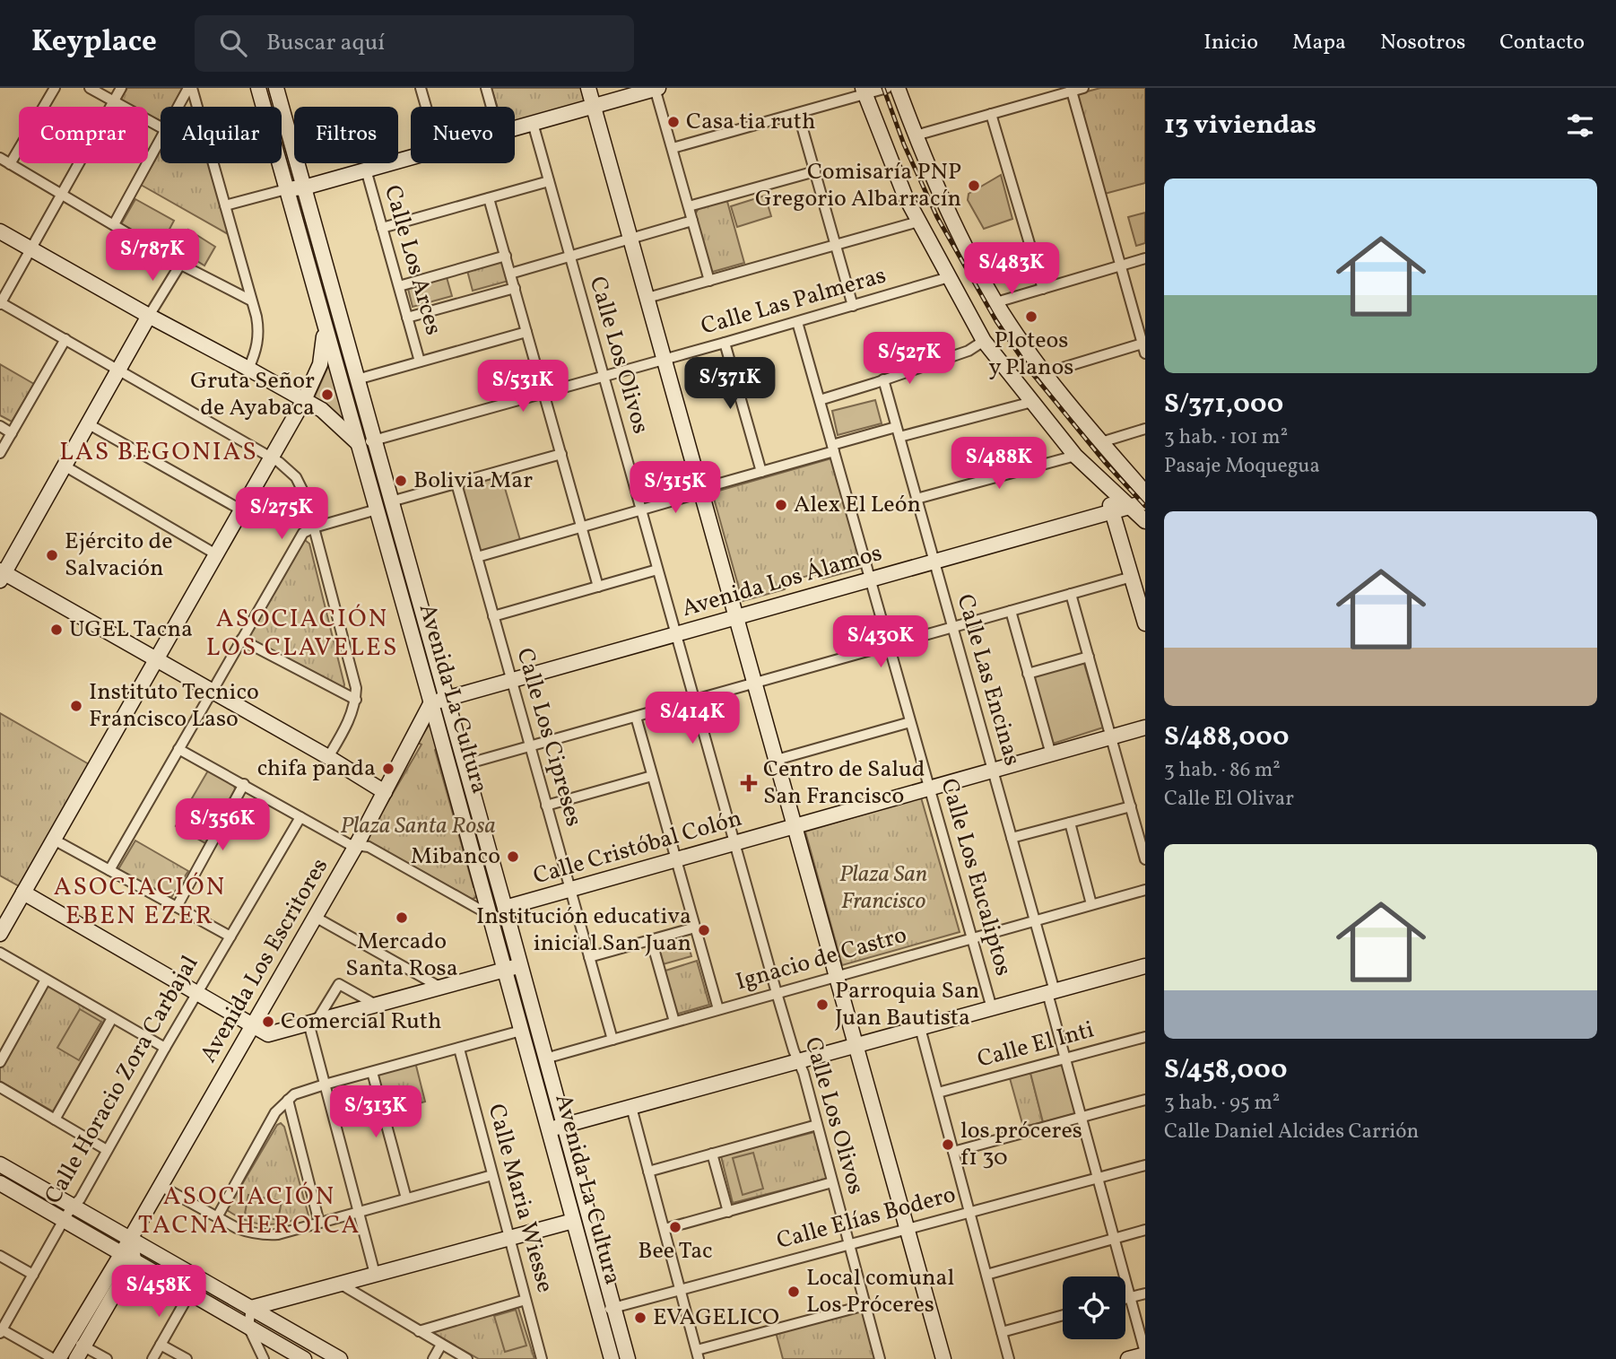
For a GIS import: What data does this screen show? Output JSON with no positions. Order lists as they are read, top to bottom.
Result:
{
  "streets": {
    "street": [
      "Calle Los Arces",
      "Calle Las Palmeras",
      "Calle Los Olivos",
      "Avenida Los Álamos",
      "Calle Las Encinas",
      "Avenida La Cultura",
      "Calle Los Cipreses",
      "Calle Cristóbal Colón",
      "Calle Los Eucaliptos",
      "Ignacio de Castro",
      "Avenida Los Escritores",
      "Calle El Inti",
      "Calle Horacio Zora Carbajal",
      "Calle Maria Wiesse",
      "Calle Elías Bodero"
    ]
  },
  "crossings": [
    ["Calle Las Palmeras", "Calle Los Olivos"],
    ["Calle Las Palmeras", "Avenida La Cultura"],
    ["Calle Las Palmeras", "Calle Los Eucaliptos"],
    ["Calle Los Olivos", "Avenida Los Álamos"],
    ["Calle Los Olivos", "Calle Cristóbal Colón"],
    ["Calle Los Olivos", "Ignacio de Castro"],
    ["Calle Los Olivos", "Calle Elías Bodero"],
    ["Avenida Los Álamos", "Calle Las Encinas"],
    ["Avenida Los Álamos", "Avenida La Cultura"],
    ["Avenida Los Álamos", "Calle Los Cipreses"],
    ["Avenida Los Álamos", "Calle Los Eucaliptos"],
    ["Avenida Los Álamos", "Avenida Los Escritores"],
    ["Calle Las Encinas", "Calle Cristóbal Colón"],
    ["Calle Las Encinas", "Ignacio de Castro"],
    ["Calle Las Encinas", "Calle El Inti"],
    ["Calle Las Encinas", "Calle Elías Bodero"],
    ["Avenida La Cultura", "Calle Cristóbal Colón"],
    ["Avenida La Cultura", "Ignacio de Castro"],
    ["Avenida La Cultura", "Avenida Los Escritores"],
    ["Avenida La Cultura", "Calle Elías Bodero"],
    ["Calle Los Cipreses", "Calle Cristóbal Colón"],
    ["Calle Los Cipreses", "Ignacio de Castro"],
    ["Calle Cristóbal Colón", "Calle Los Eucaliptos"],
    ["Calle Los Eucaliptos", "Ignacio de Castro"]
  ],
  "districts": [
    "LAS BEGONIAS",
    "ASOCIACIÓN LOS CLAVELES",
    "ASOCIACIÓN EBEN EZER",
    "ASOCIACIÓN TACNA HEROICA"
  ],
  "parks": ["Plaza Santa Rosa", "Plaza San Francisco"],
  "places": {
    "other": [
      "Casa tia ruth",
      "Comisaría PNP Gregorio Albarracín",
      "Ploteos y Planos",
      "Gruta Señor de Ayabaca",
      "Bolivia Mar",
      "Alex El León",
      "Ejército de Salvación",
      "UGEL Tacna",
      "Instituto Tecnico Francisco Laso",
      "chifa panda",
      "Mibanco",
      "Mercado Santa Rosa",
      "Institución educativa inicial San Juan",
      "Parroquia San Juan Bautista",
      "Comercial Ruth",
      "los próceres f1 30",
      "Bee Tac",
      "Local comunal Los Próceres",
      "EVAGELICO"
    ],
    "health": ["Centro de Salud San Francisco"]
  },
  "page": {
    "header": "Keyplace",
    "search": "Buscar aquí",
    "nav": [
      "Inicio",
      "Mapa",
      "Nosotros",
      "Contacto"
    ],
    "heading": "13 viviendas",
    "chip": [
      "Comprar",
      "Alquilar",
      "Filtros",
      "Nuevo"
    ],
    "list": [
      {
        "name": "S/371,000",
        "note": "3 hab. · 101 m² · Pasaje Moquegua"
      },
      {
        "name": "S/488,000",
        "note": "3 hab. · 86 m² · Calle El Olivar"
      },
      {
        "name": "S/458,000",
        "note": "3 hab. · 95 m² · Calle Daniel Alcides Carrión"
      }
    ],
    "price": [
      "S/787K",
      "S/483K",
      "S/527K",
      "S/371K",
      "S/531K",
      "S/488K",
      "S/315K",
      "S/275K",
      "S/430K",
      "S/414K",
      "S/356K",
      "S/313K",
      "S/458K"
    ]
  }
}
